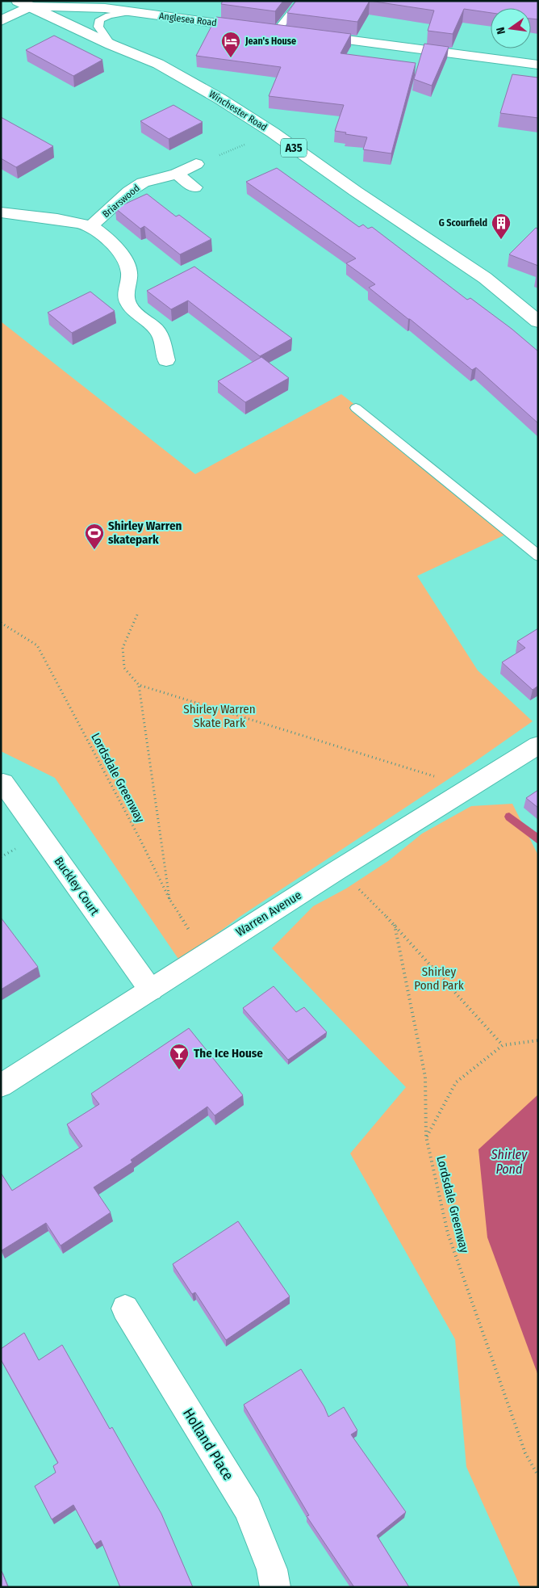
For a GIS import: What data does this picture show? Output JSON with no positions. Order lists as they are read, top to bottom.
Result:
{
  "streets": {
    "street": [
      "Anglesea Road",
      "Winchester Road",
      "A35",
      "Briarswood",
      "Buckley Court",
      "Warren Avenue",
      "Holland Place"
    ],
    "path": ["Lordsdale Greenway"]
  },
  "crossings": [
    ["Anglesea Road", "Winchester Road"],
    ["Lordsdale Greenway", "Warren Avenue"],
    ["Buckley Court", "Warren Avenue"]
  ],
  "water": ["Shirley Pond"],
  "parks": ["Shirley Warren Skate Park", "Shirley Pond Park"],
  "places": {
    "hotel": ["Jean's House"],
    "building": ["G Scourfield"],
    "sports": ["Shirley Warren skatepark"],
    "bar": ["The Ice House"]
  },
  "north": "left"
}
